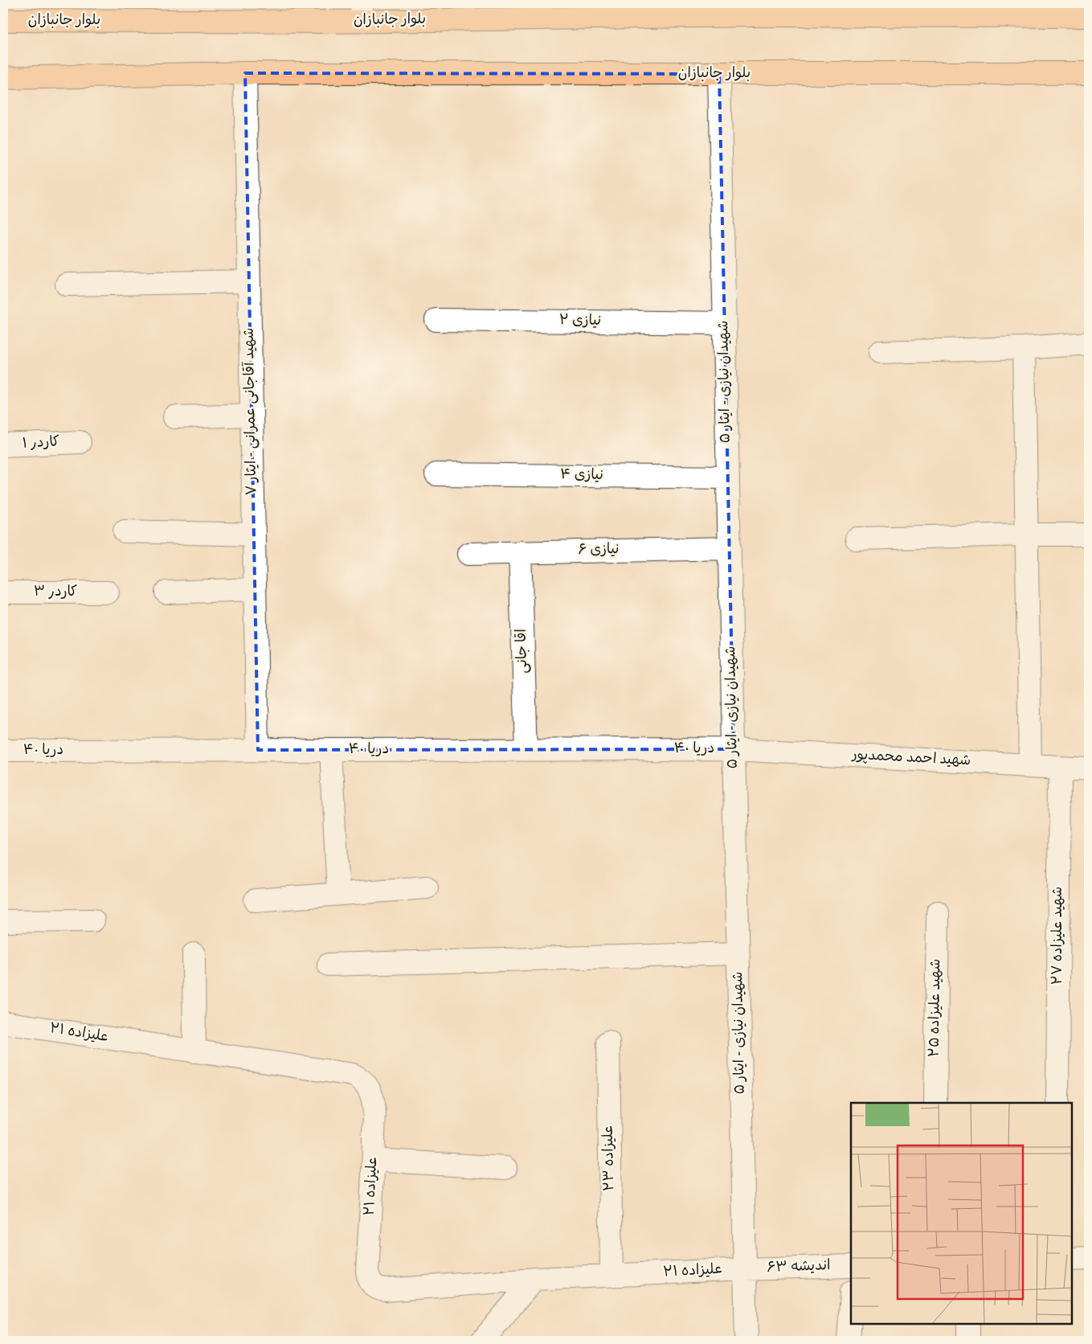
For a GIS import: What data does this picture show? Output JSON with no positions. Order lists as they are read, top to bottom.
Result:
{
  "streets": {
    "main road": ["بلوار جانبازان"],
    "street": [
      "نیازی ۲",
      "شهیدان نیازی - ایثار ۵",
      "شهید آقاجانی عمرانی - ایثار ۷",
      "کاردر ۱",
      "نیازی ۴",
      "نیازی ۶",
      "کاردر ۳",
      "اقا جانی",
      "دریا ۴۰",
      "شهید احمد محمدپور",
      "شهید علیزاده ۲۷",
      "شهید علیزاده ۲۵",
      "علیزاده ۲۱",
      "علیزاده ۲۳",
      "اندیشه ۶۳"
    ]
  },
  "crossings": [
    ["بلوار جانبازان", "شهیدان نیازی - ایثار ۵"],
    ["بلوار جانبازان", "شهید آقاجانی عمرانی - ایثار ۷"],
    ["نیازی ۲", "شهیدان نیازی - ایثار ۵"],
    ["شهیدان نیازی - ایثار ۵", "نیازی ۴"],
    ["شهیدان نیازی - ایثار ۵", "نیازی ۶"],
    ["شهیدان نیازی - ایثار ۵", "دریا ۴۰"],
    ["شهیدان نیازی - ایثار ۵", "شهید احمد محمدپور"],
    ["شهیدان نیازی - ایثار ۵", "علیزاده ۲۱"],
    ["شهیدان نیازی - ایثار ۵", "اندیشه ۶۳"],
    ["شهید آقاجانی عمرانی - ایثار ۷", "دریا ۴۰"],
    ["نیازی ۶", "اقا جانی"],
    ["اقا جانی", "دریا ۴۰"],
    ["دریا ۴۰", "شهید احمد محمدپور"],
    ["شهید احمد محمدپور", "شهید علیزاده ۲۷"],
    ["علیزاده ۲۱", "علیزاده ۲۳"],
    ["علیزاده ۲۱", "اندیشه ۶۳"]
  ]
}
